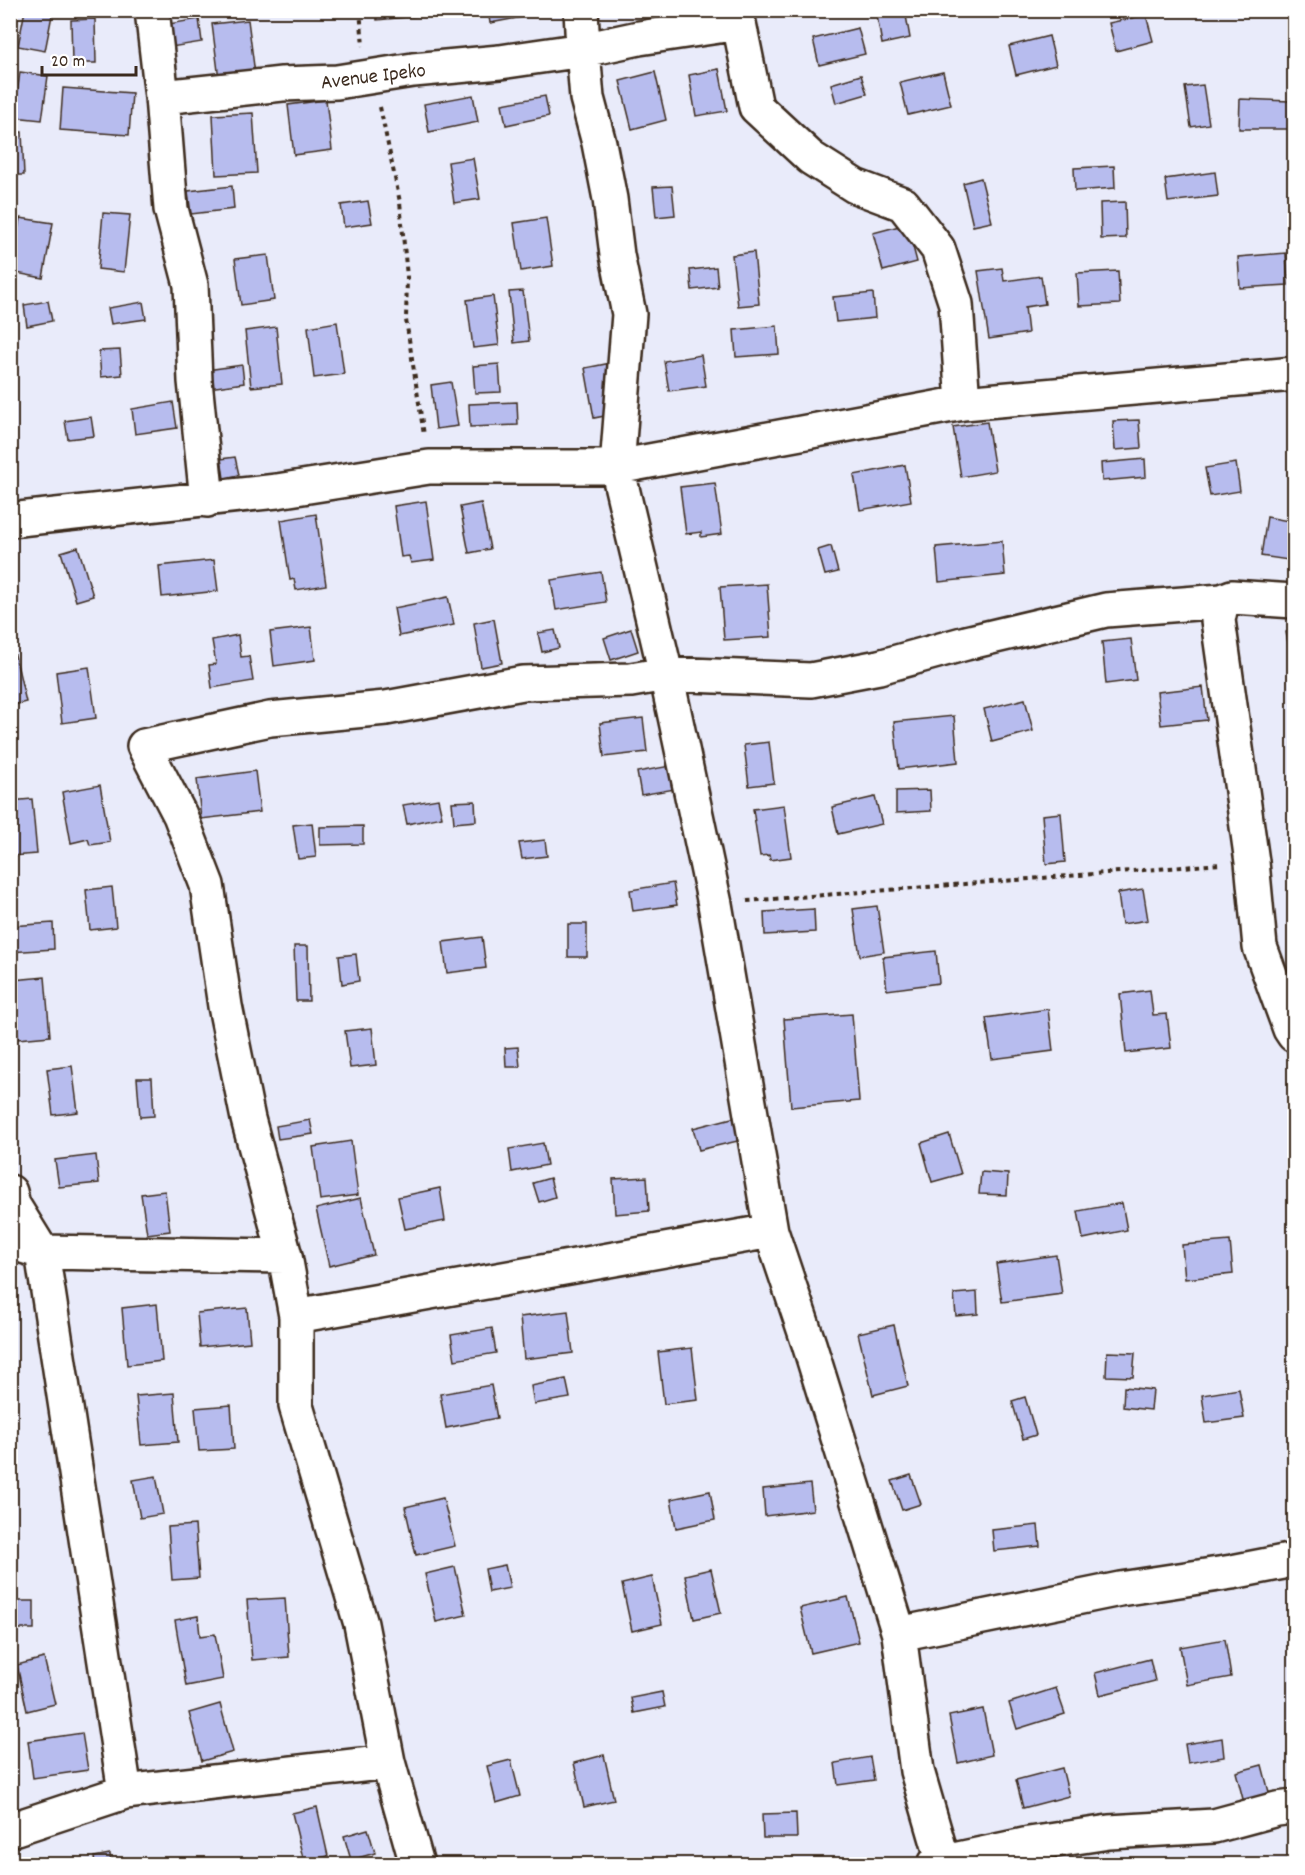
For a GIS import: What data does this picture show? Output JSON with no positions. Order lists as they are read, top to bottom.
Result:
{
  "streets": {
    "street": ["Avenue Ipeko"]
  },
  "scale_bar": "20 m"
}
